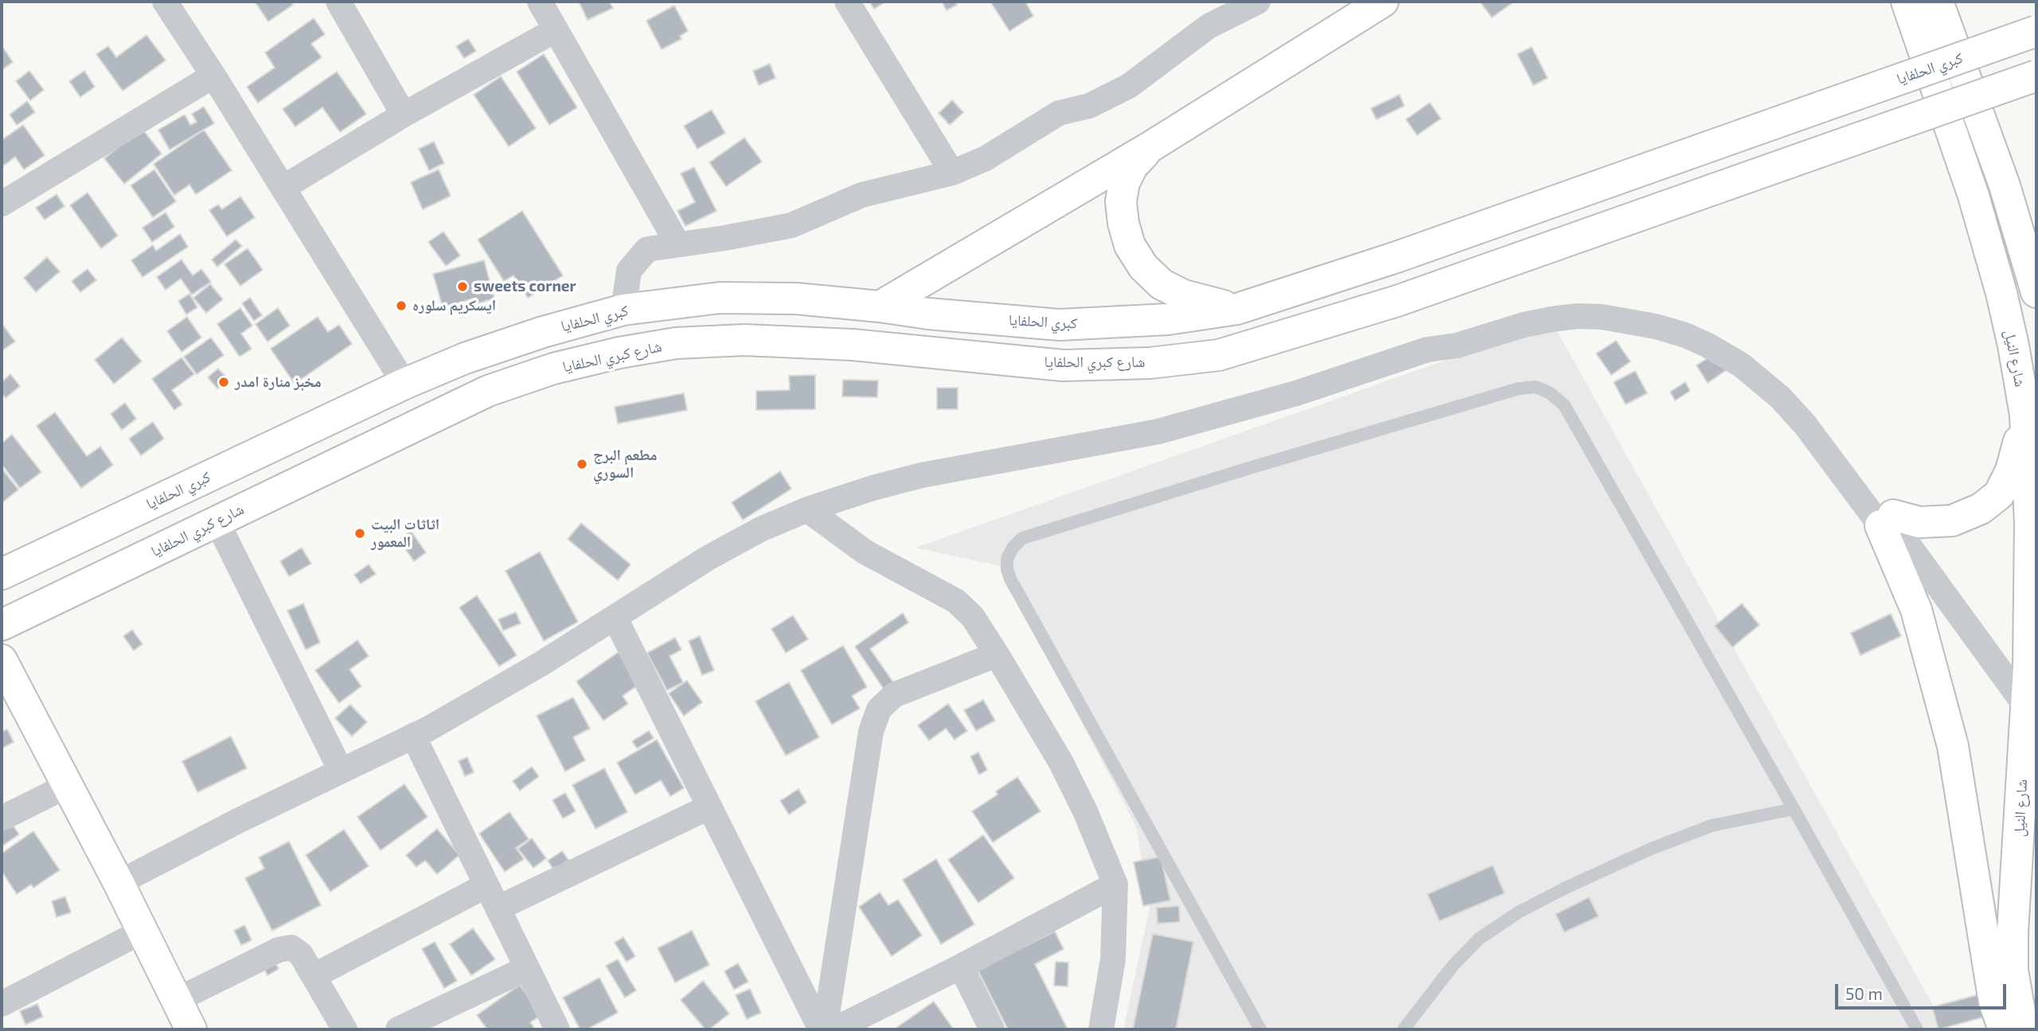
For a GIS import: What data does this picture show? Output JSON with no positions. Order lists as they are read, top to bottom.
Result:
{
  "streets": {
    "main road": ["كبري الحلفايا", "شارع كبري الحلفايا", "شارع النيل"]
  },
  "places": [
    "sweets corner",
    "ايسكريم سلوره",
    "مخبز منارة امدر",
    "مطعم البرج السوري",
    "اثاثات البيت المعمور"
  ],
  "scale_bar": "50 m"
}
